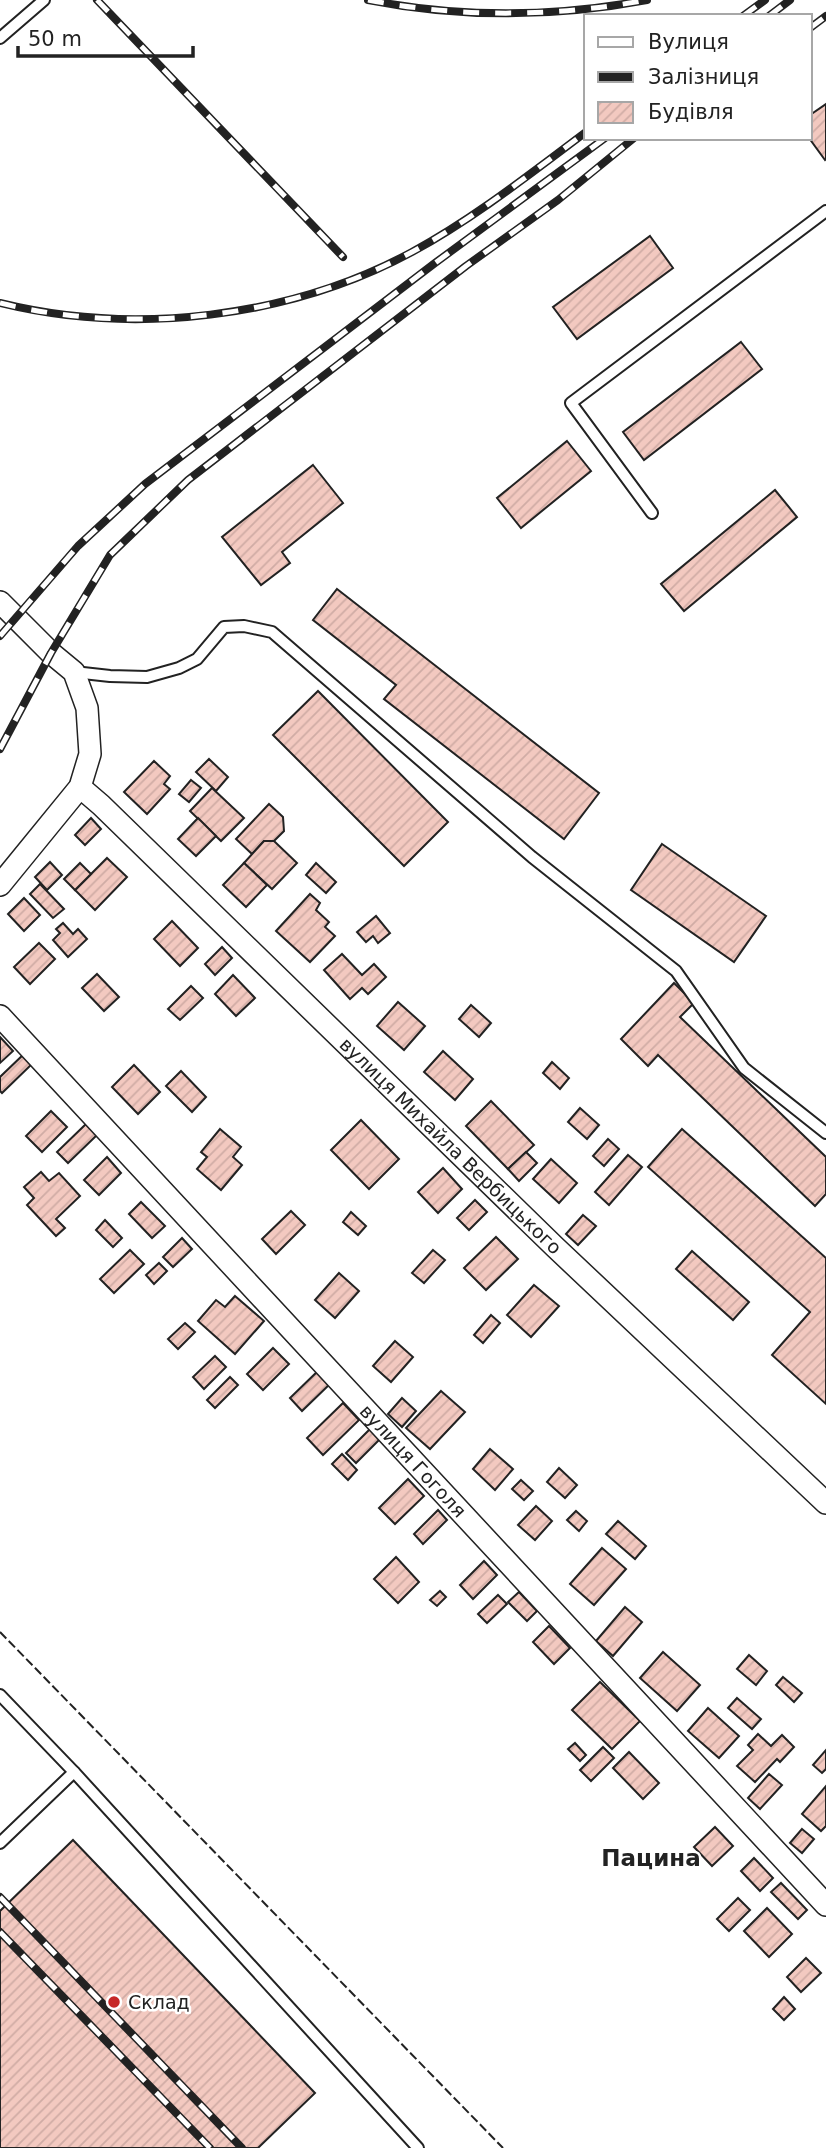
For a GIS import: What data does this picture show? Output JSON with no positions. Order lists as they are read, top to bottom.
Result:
{
  "streets": {
    "street": ["вулиця Михайла Вербицького", "вулиця Гоголя"]
  },
  "districts": ["Пацина"],
  "places": ["Склад"],
  "legend": ["Вулиця", "Залізниця", "Будівля"],
  "scale_bar": "50 m"
}
